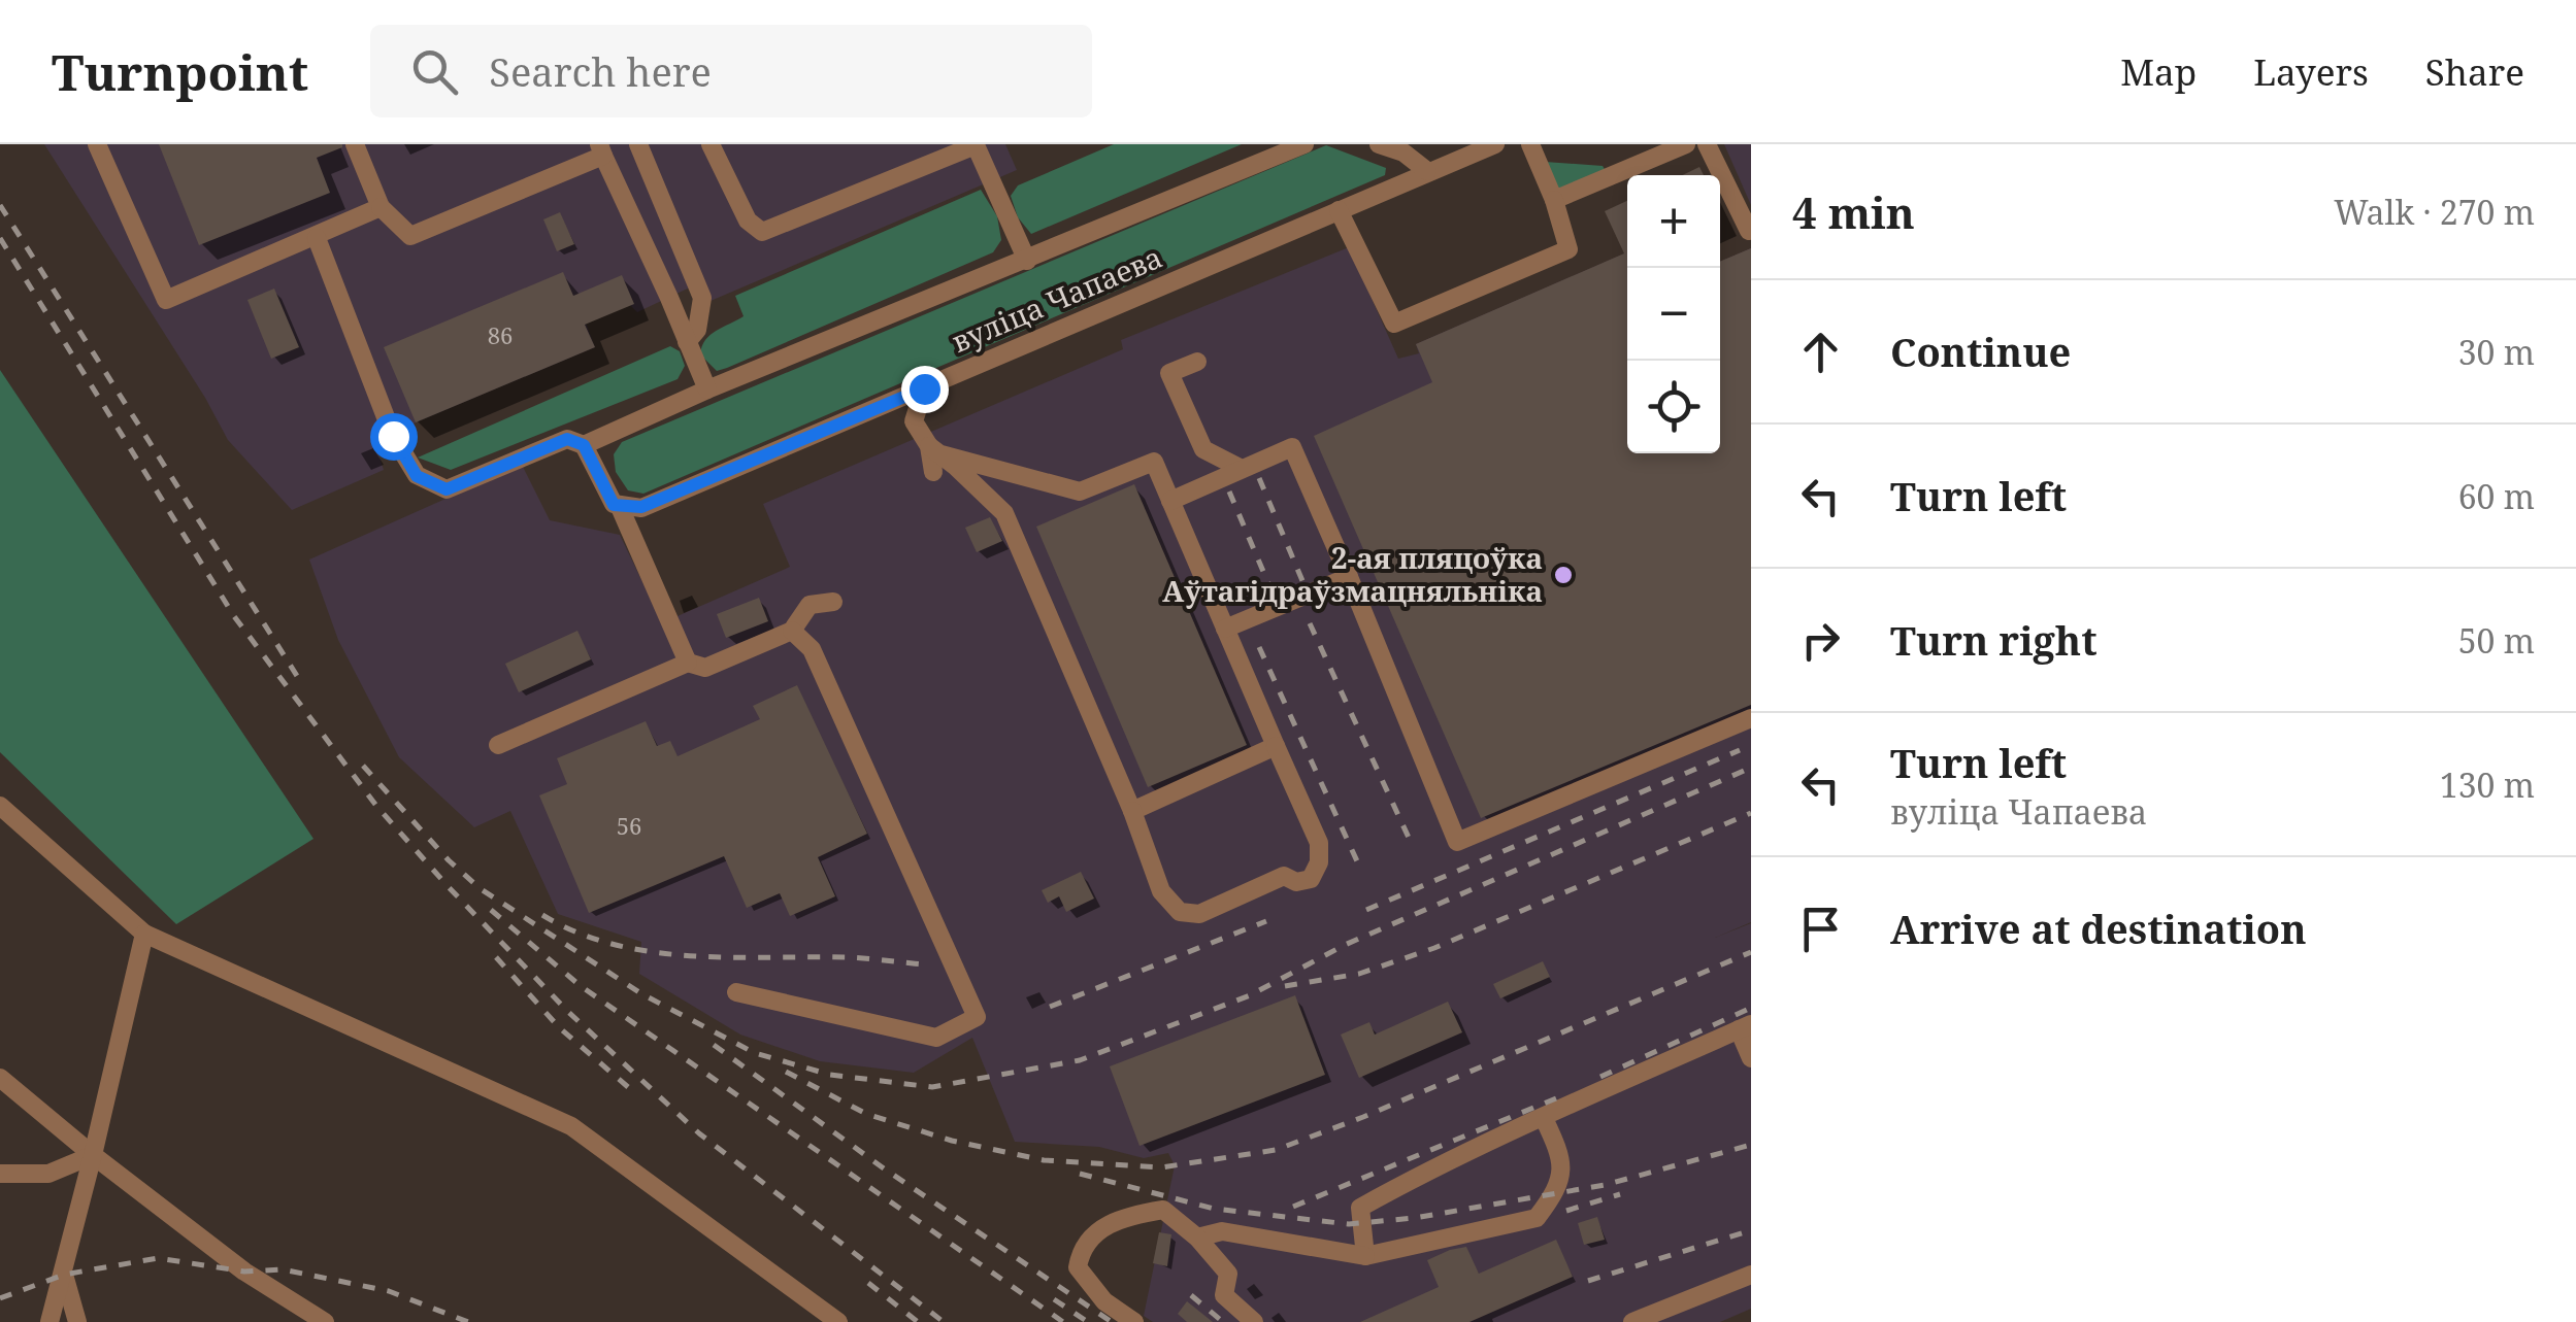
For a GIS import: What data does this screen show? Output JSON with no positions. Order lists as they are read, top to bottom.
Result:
{
  "streets": {
    "street": ["вуліца Чапаева"]
  },
  "places": ["2-ая пляцоўка Аўтагідраўзмацняльніка"],
  "house_numbers": ["86", "56"],
  "page": {
    "header": "Turnpoint",
    "search": "Search here",
    "nav": ["Map", "Layers", "Share"],
    "heading": ["4 min", "Walk · 270 m"],
    "map_buttons": ["+", "−"],
    "list": [
      ["Continue", "30 m"],
      ["Turn left", "60 m"],
      ["Turn right", "50 m"],
      ["Turn left", "вуліца Чапаева", "130 m"],
      "Arrive at destination"
    ]
  }
}
